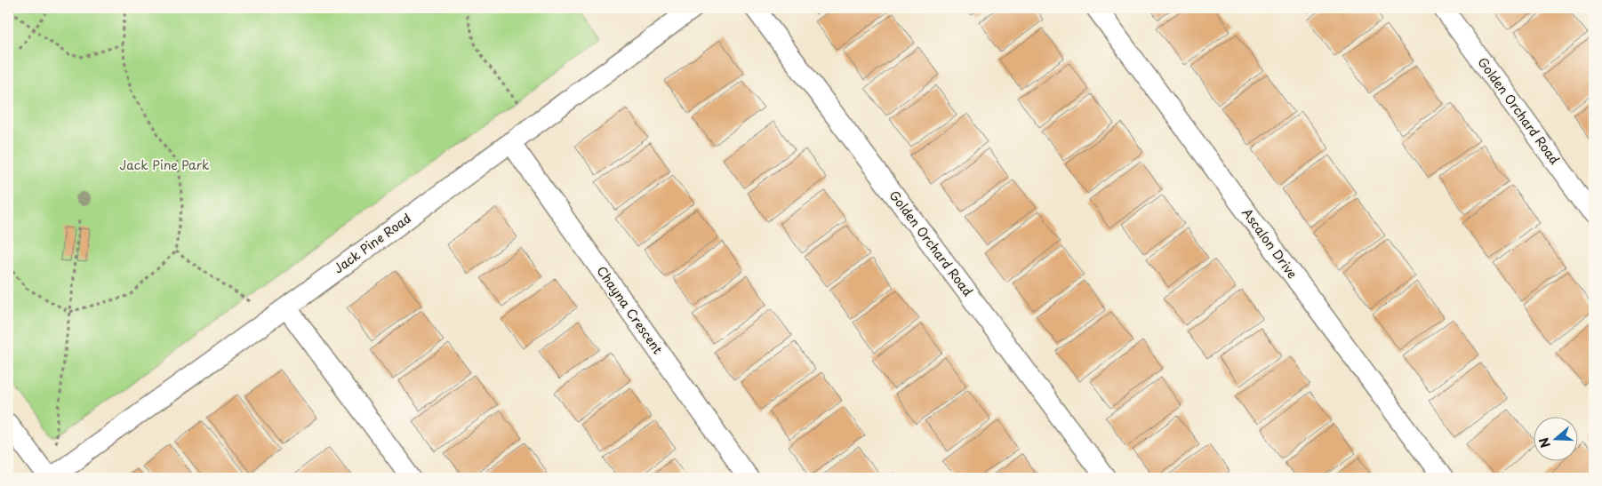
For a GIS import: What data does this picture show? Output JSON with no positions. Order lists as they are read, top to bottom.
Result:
{
  "streets": {
    "street": [
      "Golden Orchard Road",
      "Jack Pine Road",
      "Ascalon Drive",
      "Chayna Crescent"
    ]
  },
  "crossings": [
    ["Jack Pine Road", "Chayna Crescent"]
  ],
  "parks": ["Jack Pine Park"],
  "north": "left"
}
